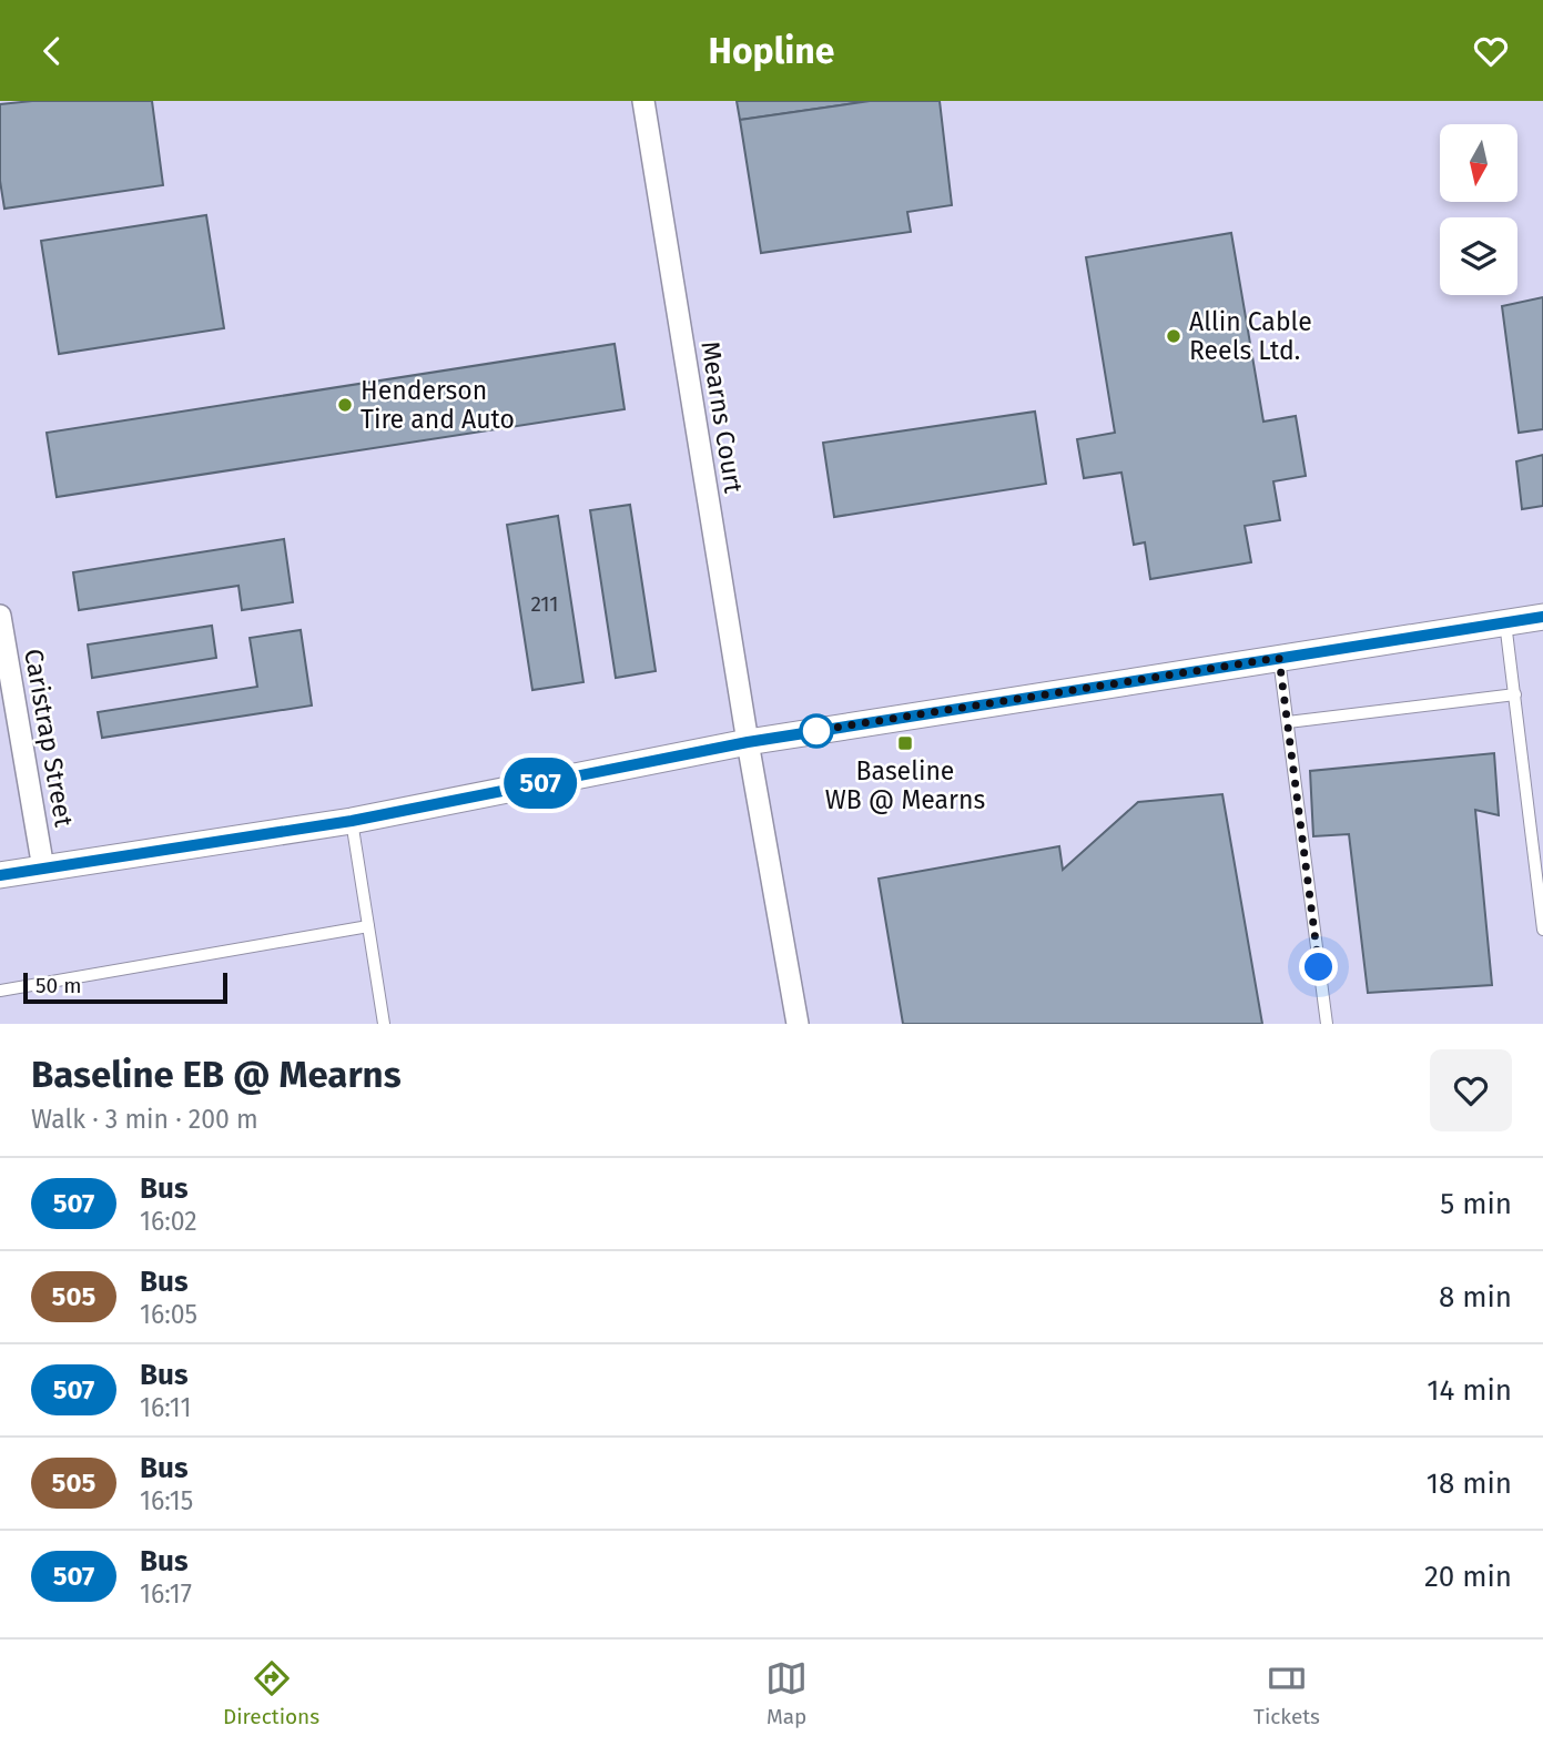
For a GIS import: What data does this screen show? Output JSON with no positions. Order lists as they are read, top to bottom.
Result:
{
  "streets": {
    "street": ["Mearns Court", "Caristrap Street"]
  },
  "places": {
    "other": ["Allin Cable Reels Ltd.", "Henderson Tire and Auto"],
    "transit": ["Baseline WB @ Mearns"]
  },
  "lines": ["bus line 507"],
  "house_numbers": ["211"],
  "scale_bar": "50 m",
  "north": "bottom",
  "page": {
    "header": "Hopline",
    "on_map": "507",
    "scale": "50 m",
    "heading": ["Baseline EB @ Mearns", "Walk · 3 min · 200 m"],
    "list": [
      {
        "mark": "507",
        "name": "Bus",
        "note": "16:02",
        "value": "5 min"
      },
      {
        "mark": "505",
        "name": "Bus",
        "note": "16:05",
        "value": "8 min"
      },
      {
        "mark": "507",
        "name": "Bus",
        "note": "16:11",
        "value": "14 min"
      },
      {
        "mark": "505",
        "name": "Bus",
        "note": "16:15",
        "value": "18 min"
      },
      {
        "mark": "507",
        "name": "Bus",
        "note": "16:17",
        "value": "20 min"
      }
    ],
    "tabs": ["Directions", "Map", "Tickets"]
  }
}
